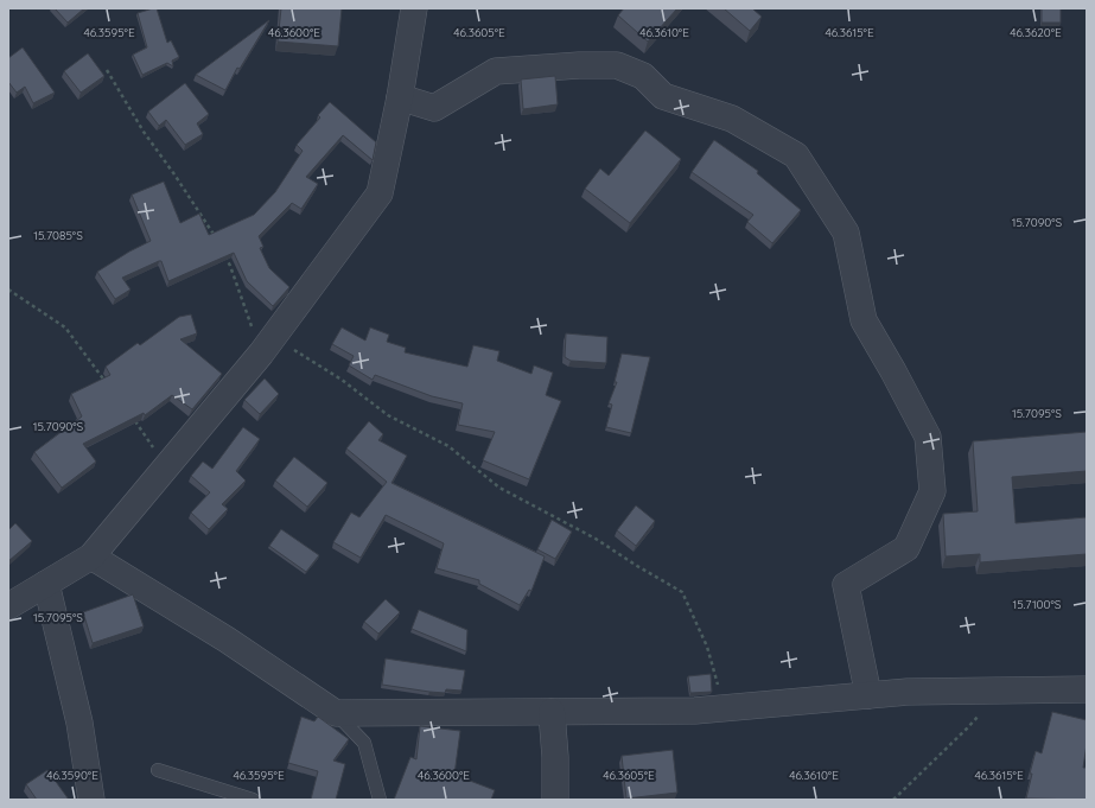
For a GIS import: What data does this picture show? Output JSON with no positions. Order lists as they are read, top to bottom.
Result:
{
  "coordinates": [
    "46.3595°E",
    "46.3600°E",
    "46.3605°E",
    "46.3610°E",
    "46.3615°E",
    "46.3620°E",
    "15.7090°S",
    "15.7085°S",
    "15.7095°S",
    "15.7100°S",
    "46.3590°E"
  ]
}
